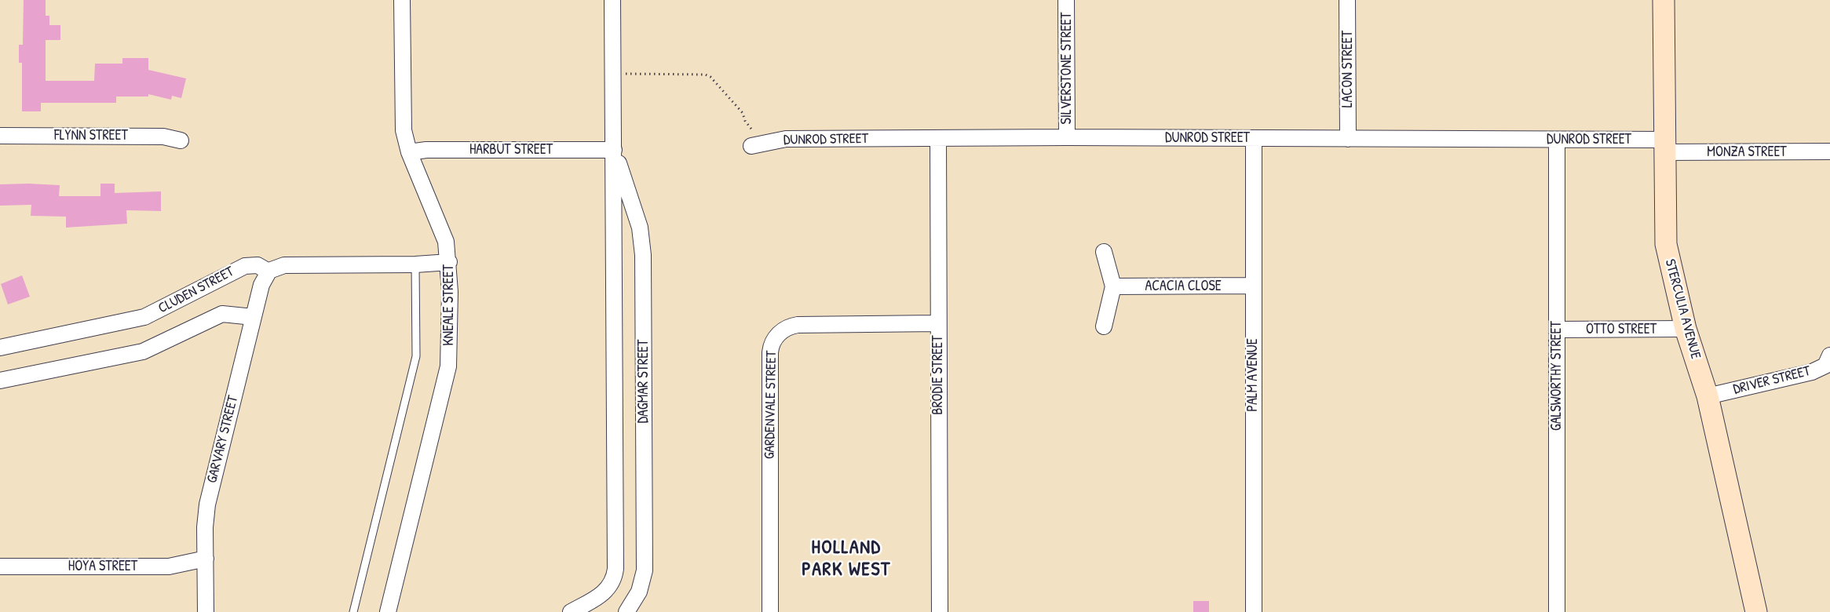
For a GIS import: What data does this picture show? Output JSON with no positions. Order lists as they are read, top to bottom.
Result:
{
  "streets": {
    "street": [
      "SILVERSTONE STREET",
      "LACON STREET",
      "FLYNN STREET",
      "DUNROD STREET",
      "HARBUT STREET",
      "MONZA STREET",
      "ACACIA CLOSE",
      "CLUDEN STREET",
      "KNEALE STREET",
      "STERCULIA AVENUE",
      "OTTO STREET",
      "BRODIE STREET",
      "PALM AVENUE",
      "GALSWORTHY STREET",
      "DRIVER STREET",
      "DAGMAR STREET",
      "GARDENVALE STREET",
      "GARVARY STREET",
      "HOYA STREET"
    ]
  },
  "crossings": [
    ["SILVERSTONE STREET", "DUNROD STREET"],
    ["LACON STREET", "DUNROD STREET"],
    ["DUNROD STREET", "MONZA STREET"],
    ["DUNROD STREET", "STERCULIA AVENUE"],
    ["DUNROD STREET", "BRODIE STREET"],
    ["DUNROD STREET", "PALM AVENUE"],
    ["DUNROD STREET", "GALSWORTHY STREET"],
    ["HARBUT STREET", "KNEALE STREET"],
    ["HARBUT STREET", "DAGMAR STREET"],
    ["MONZA STREET", "STERCULIA AVENUE"],
    ["ACACIA CLOSE", "PALM AVENUE"],
    ["CLUDEN STREET", "GARVARY STREET"],
    ["STERCULIA AVENUE", "OTTO STREET"],
    ["STERCULIA AVENUE", "DRIVER STREET"],
    ["OTTO STREET", "GALSWORTHY STREET"],
    ["BRODIE STREET", "GARDENVALE STREET"],
    ["GARVARY STREET", "HOYA STREET"]
  ],
  "districts": ["HOLLAND PARK WEST"]
}
